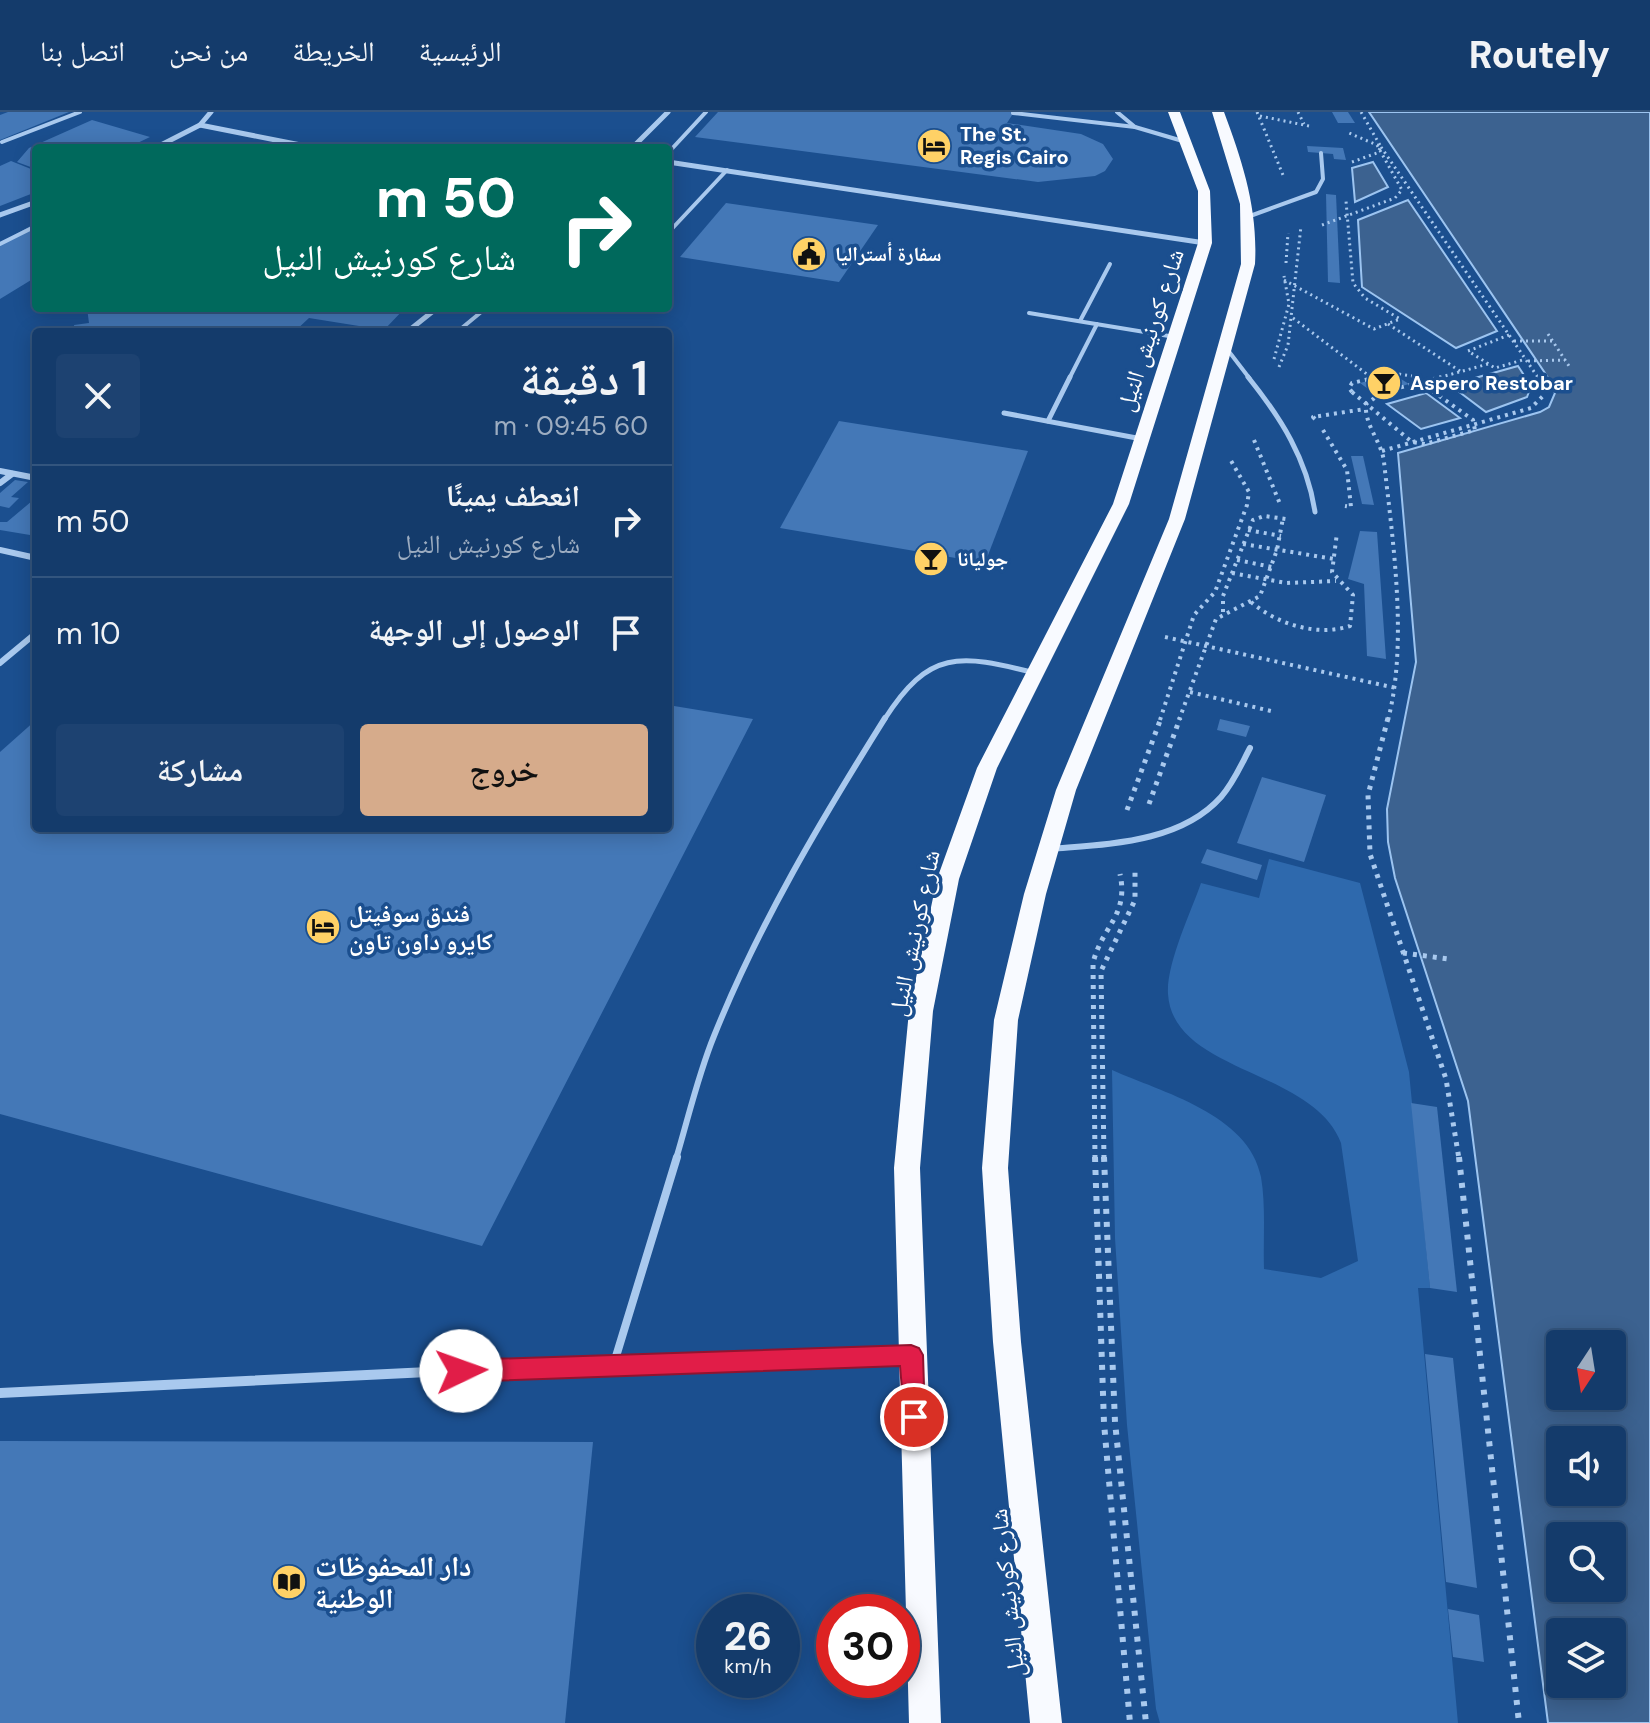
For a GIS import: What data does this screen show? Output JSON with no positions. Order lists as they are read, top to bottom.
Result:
{
  "streets": {
    "highway": ["شارع كورنيش النيل"]
  },
  "places": {
    "hotel": ["The St. Regis Cairo", "فندق سوفيتل كايرو داون تاون"],
    "public building": ["سفارة أستراليا"],
    "bar": ["Aspero Restobar", "جوليانا"],
    "library": ["دار المحفوظات الوطنية"]
  },
  "north": "bottom",
  "page": {
    "header": "Routely",
    "nav": [
      "الرئيسية",
      "الخريطة",
      "من نحن",
      "اتصل بنا"
    ],
    "turn": ["50 m", "شارع كورنيش النيل"],
    "heading": ["1 دقيقة", "60 m · 09:45"],
    "list": [
      {
        "name": "انعطف يمينًا",
        "note": "شارع كورنيش النيل",
        "value": "50 m"
      },
      {
        "name": "الوصول إلى الوجهة",
        "value": "10 m"
      }
    ],
    "buttons": ["خروج", "مشاركة"],
    "speed": "26 km/h",
    "limit": "30"
  }
}
